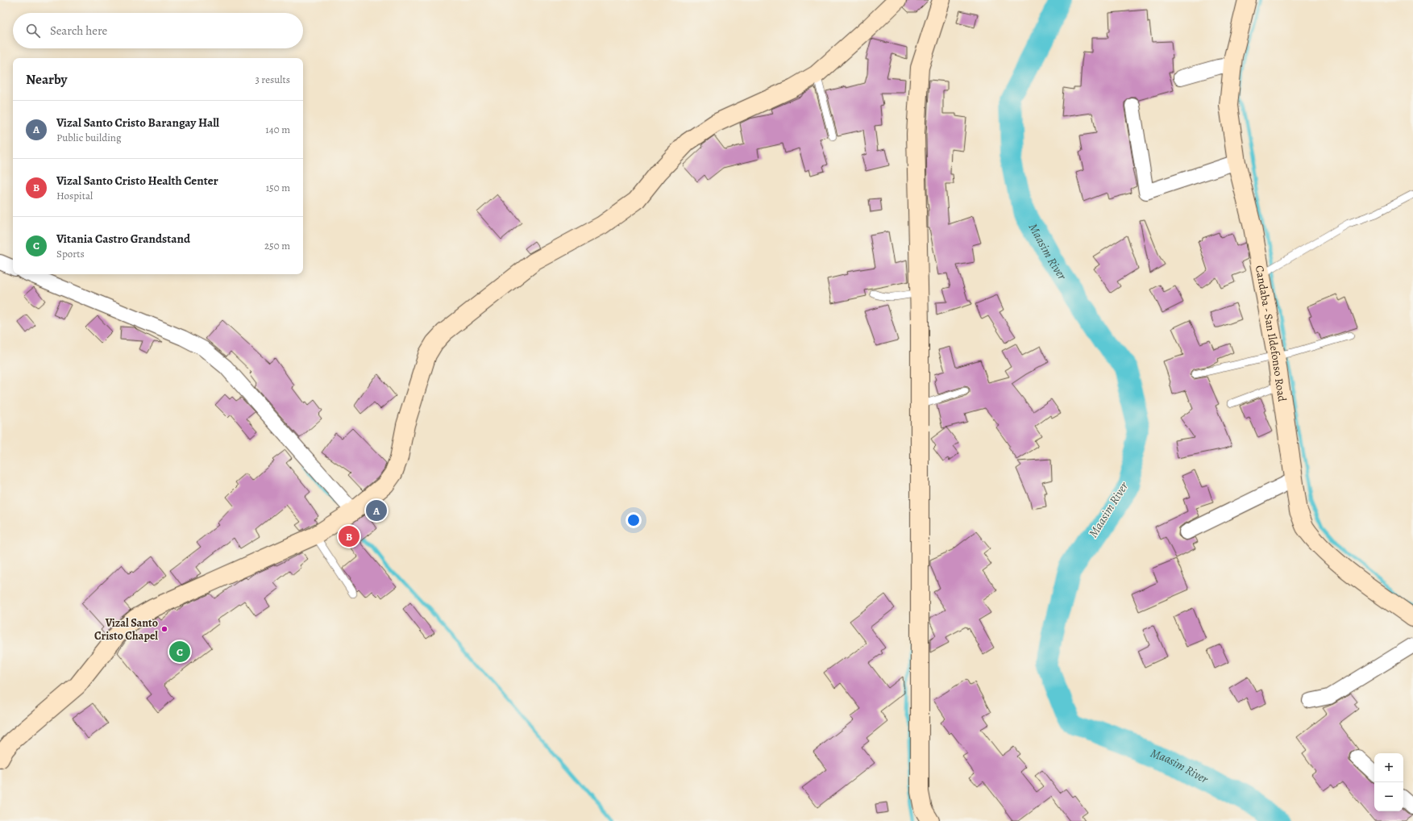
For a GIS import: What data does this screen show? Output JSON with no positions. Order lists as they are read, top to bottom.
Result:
{
  "streets": {
    "street": ["Candaba - San Ildefonso Road"]
  },
  "water": ["Maasim River"],
  "places": ["Vizal Santo Cristo Chapel"],
  "page": {
    "search": "Search here",
    "heading": ["Nearby", "3 results"],
    "list": [
      {
        "mark": "A",
        "name": "Vizal Santo Cristo Barangay Hall",
        "note": "Public building",
        "value": "140 m"
      },
      {
        "mark": "B",
        "name": "Vizal Santo Cristo Health Center",
        "note": "Hospital",
        "value": "150 m"
      },
      {
        "mark": "C",
        "name": "Vitania Castro Grandstand",
        "note": "Sports",
        "value": "250 m"
      }
    ],
    "pins": ["A", "B", "C"],
    "map_buttons": ["+", "−"]
  }
}
